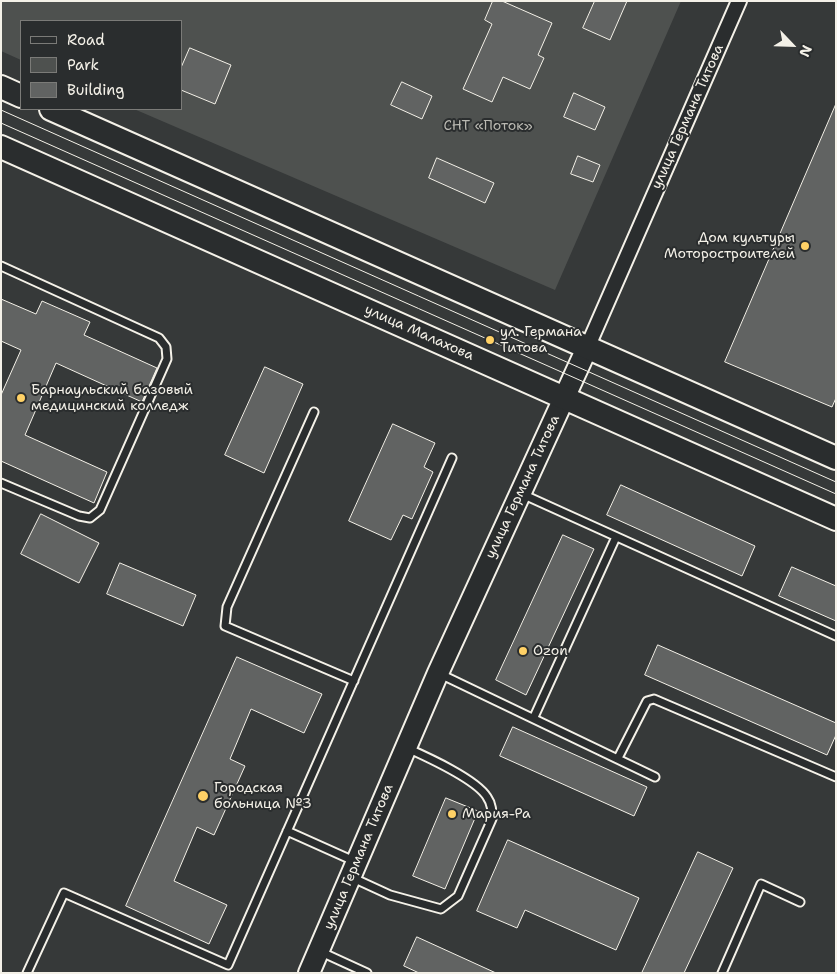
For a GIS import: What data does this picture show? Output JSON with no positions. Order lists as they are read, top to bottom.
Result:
{
  "streets": {
    "main road": ["улица Малахова"],
    "street": ["улица Германа Титова"]
  },
  "crossings": [
    ["улица Германа Титова", "улица Малахова"]
  ],
  "parks": ["СНТ «Поток»"],
  "places": [
    "Дом культуры Моторостроителей",
    "ул. Германа Титова",
    "Барнаульский базовый медицинский колледж",
    "Ozon",
    "Городская больница №3",
    "Мария-Ра"
  ],
  "legend": ["Road", "Park", "Building"],
  "north": "bottom right"
}
